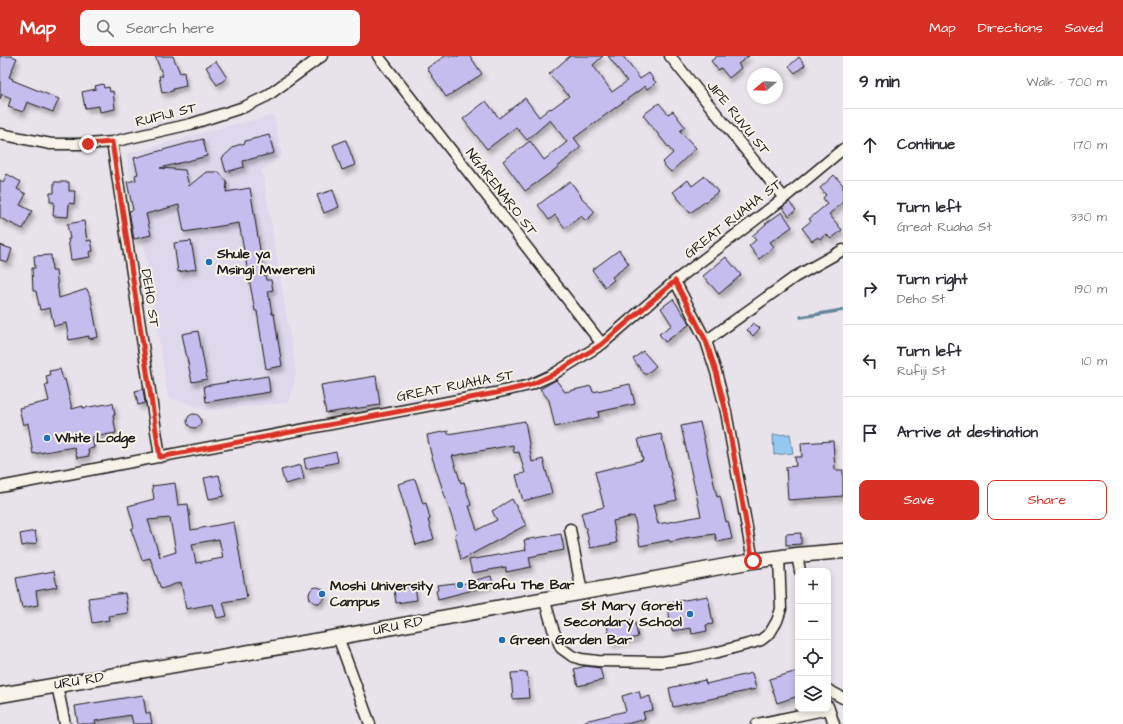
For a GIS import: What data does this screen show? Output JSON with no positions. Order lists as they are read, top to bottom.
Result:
{
  "streets": {
    "street": [
      "RUFIJI ST",
      "JIPE RUVU ST",
      "NGARENARO ST",
      "GREAT RUAHA ST",
      "DEHO ST",
      "URU RD"
    ]
  },
  "crossings": [
    ["RUFIJI ST", "DEHO ST"],
    ["JIPE RUVU ST", "GREAT RUAHA ST"],
    ["NGARENARO ST", "GREAT RUAHA ST"],
    ["GREAT RUAHA ST", "DEHO ST"]
  ],
  "places": [
    "Shule ya Msingi Mwereni",
    "White Lodge",
    "Barafu The Bar",
    "Moshi University Campus",
    "St Mary Goreti Secondary School",
    "Green Garden Bar"
  ],
  "north": "left",
  "page": {
    "header": "Map",
    "search": "Search here",
    "nav": ["Map", "Directions", "Saved"],
    "heading": ["9 min", "Walk · 700 m"],
    "list": [
      ["Continue", "170 m"],
      ["Turn left", "Great Ruaha St", "330 m"],
      ["Turn right", "Deho St", "190 m"],
      ["Turn left", "Rufiji St", "10 m"],
      "Arrive at destination"
    ],
    "buttons": ["Save", "Share"],
    "map_buttons": ["+", "−"]
  }
}
